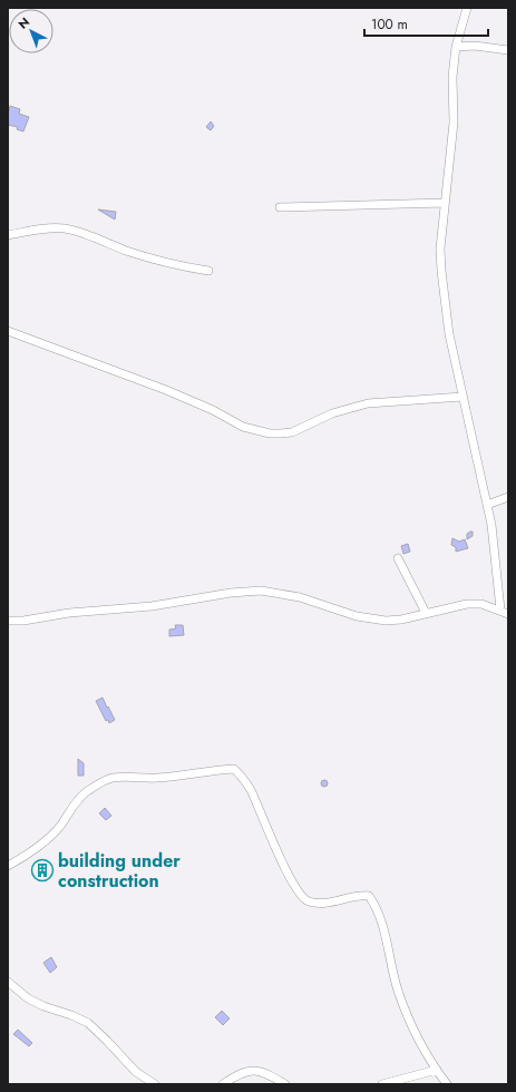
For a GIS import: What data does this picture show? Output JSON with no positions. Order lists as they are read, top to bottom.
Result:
{
  "places": {
    "building": ["building under construction"]
  },
  "scale_bar": "100 m",
  "north": "top left"
}
